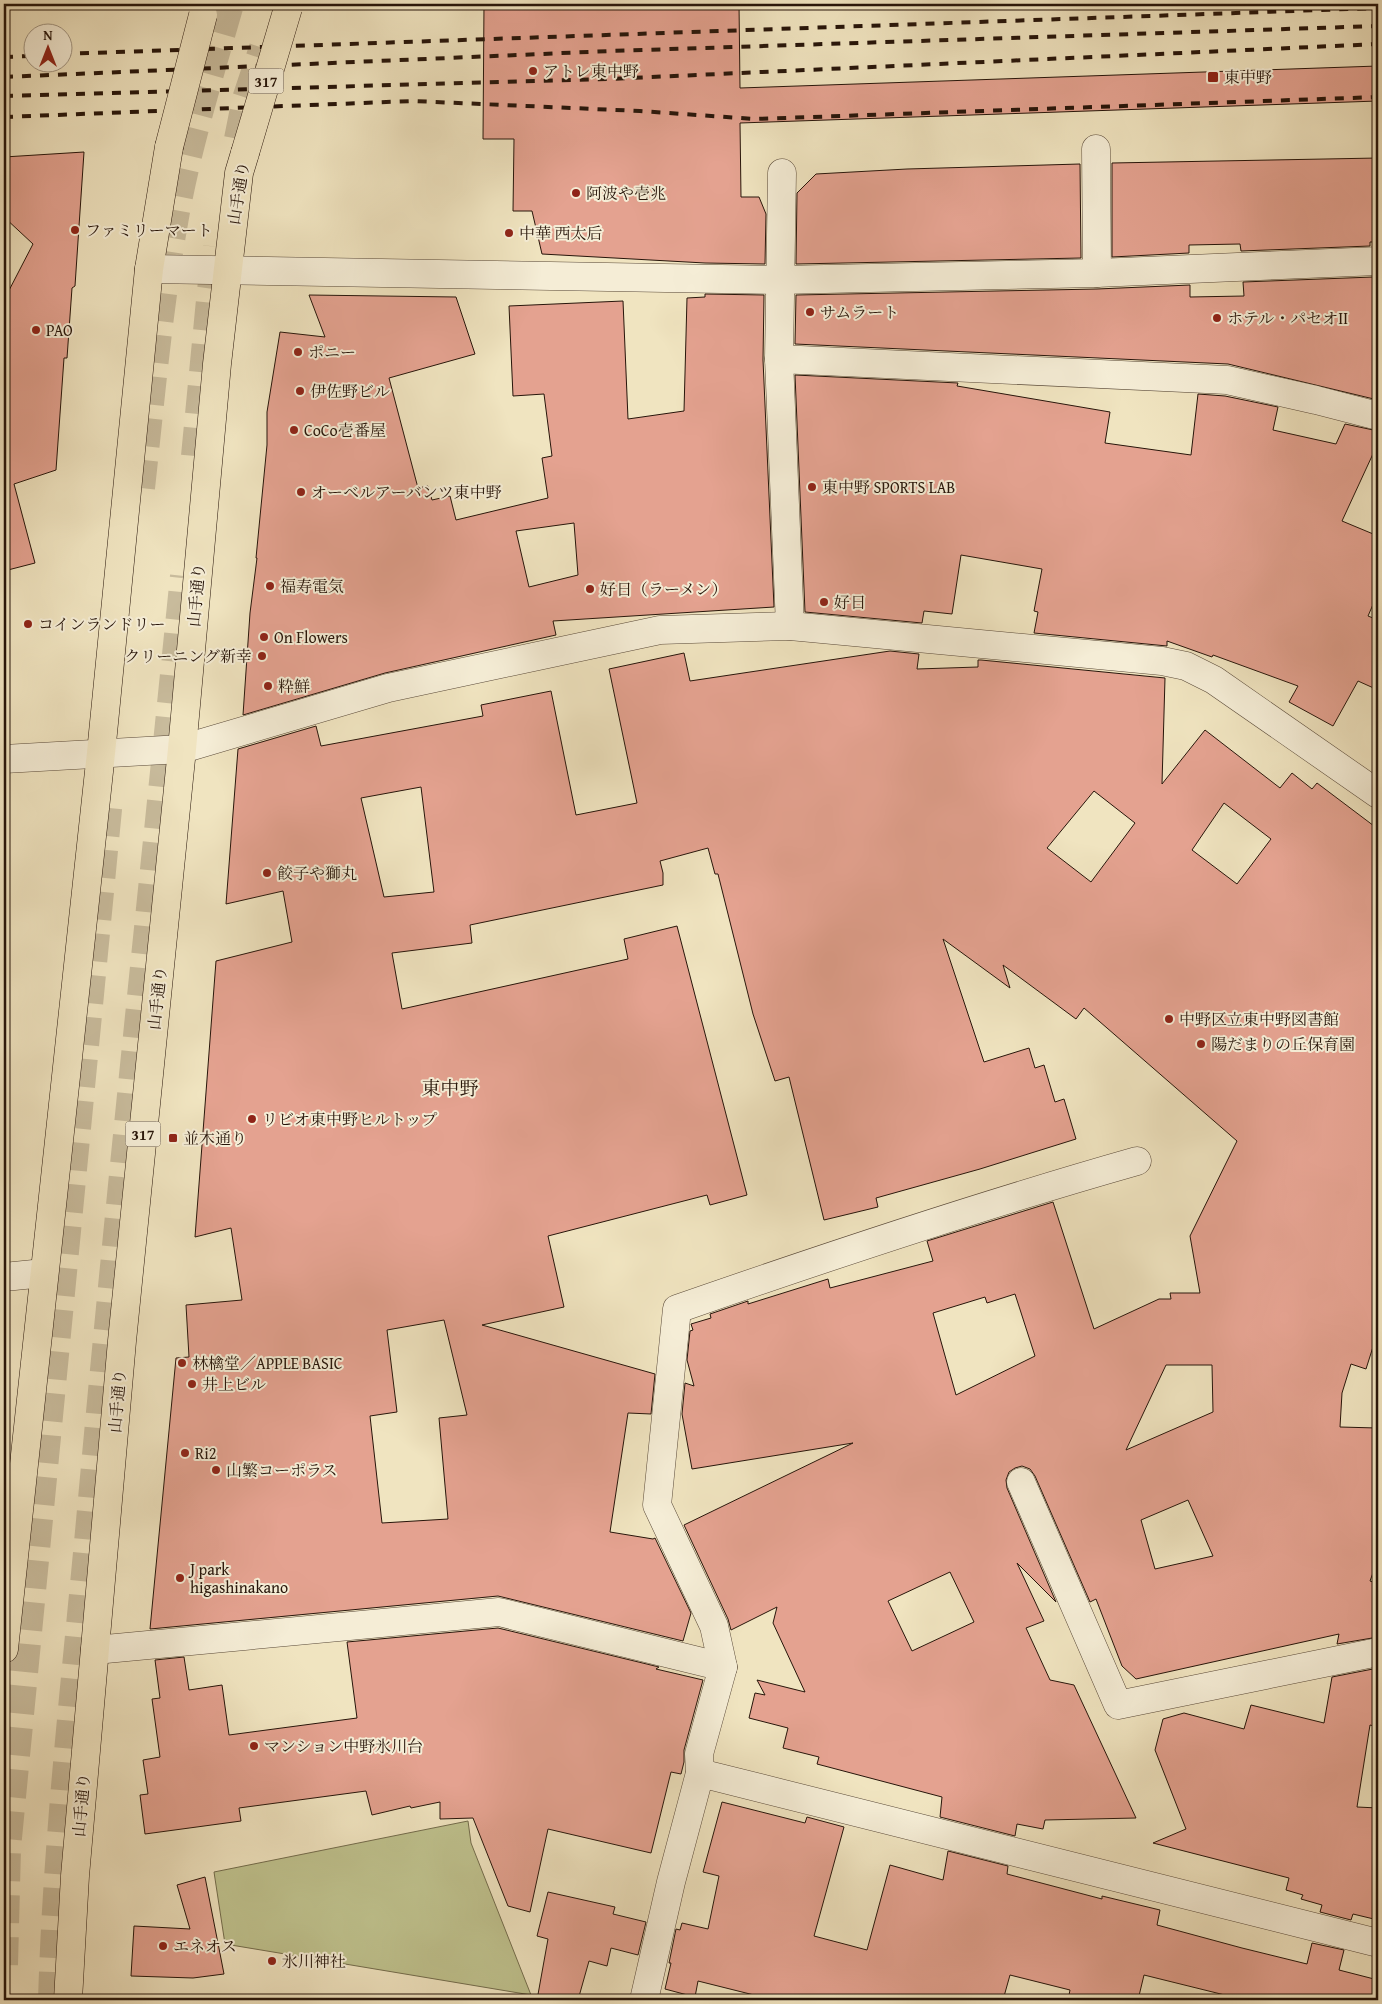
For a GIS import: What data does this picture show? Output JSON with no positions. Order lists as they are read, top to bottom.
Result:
{
  "streets": {
    "main road": ["317", "山手通り"]
  },
  "districts": ["東中野"],
  "places": {
    "other": [
      "アトレ東中野",
      "阿波や壱兆",
      "ファミリーマート",
      "中華 西太后",
      "サムラート",
      "ホテル・パセオⅡ",
      "PAO",
      "ポニー",
      "伊佐野ビル",
      "CoCo壱番屋",
      "東中野 SPORTS LAB",
      "オーベルアーバンツ東中野",
      "福寿電気",
      "好日（ラーメン）",
      "好日",
      "コインランドリー",
      "On Flowers",
      "クリーニング新幸",
      "粋鮮",
      "餃子や獅丸",
      "中野区立東中野図書館",
      "陽だまりの丘保育園",
      "リビオ東中野ヒルトップ",
      "林檎堂／APPLE BASIC",
      "井上ビル",
      "Ri2",
      "山繁コーポラス",
      "J park higashinakano",
      "マンション中野氷川台",
      "エネオス",
      "氷川神社"
    ],
    "transit": ["東中野", "並木通り"]
  },
  "north": "top"
}
